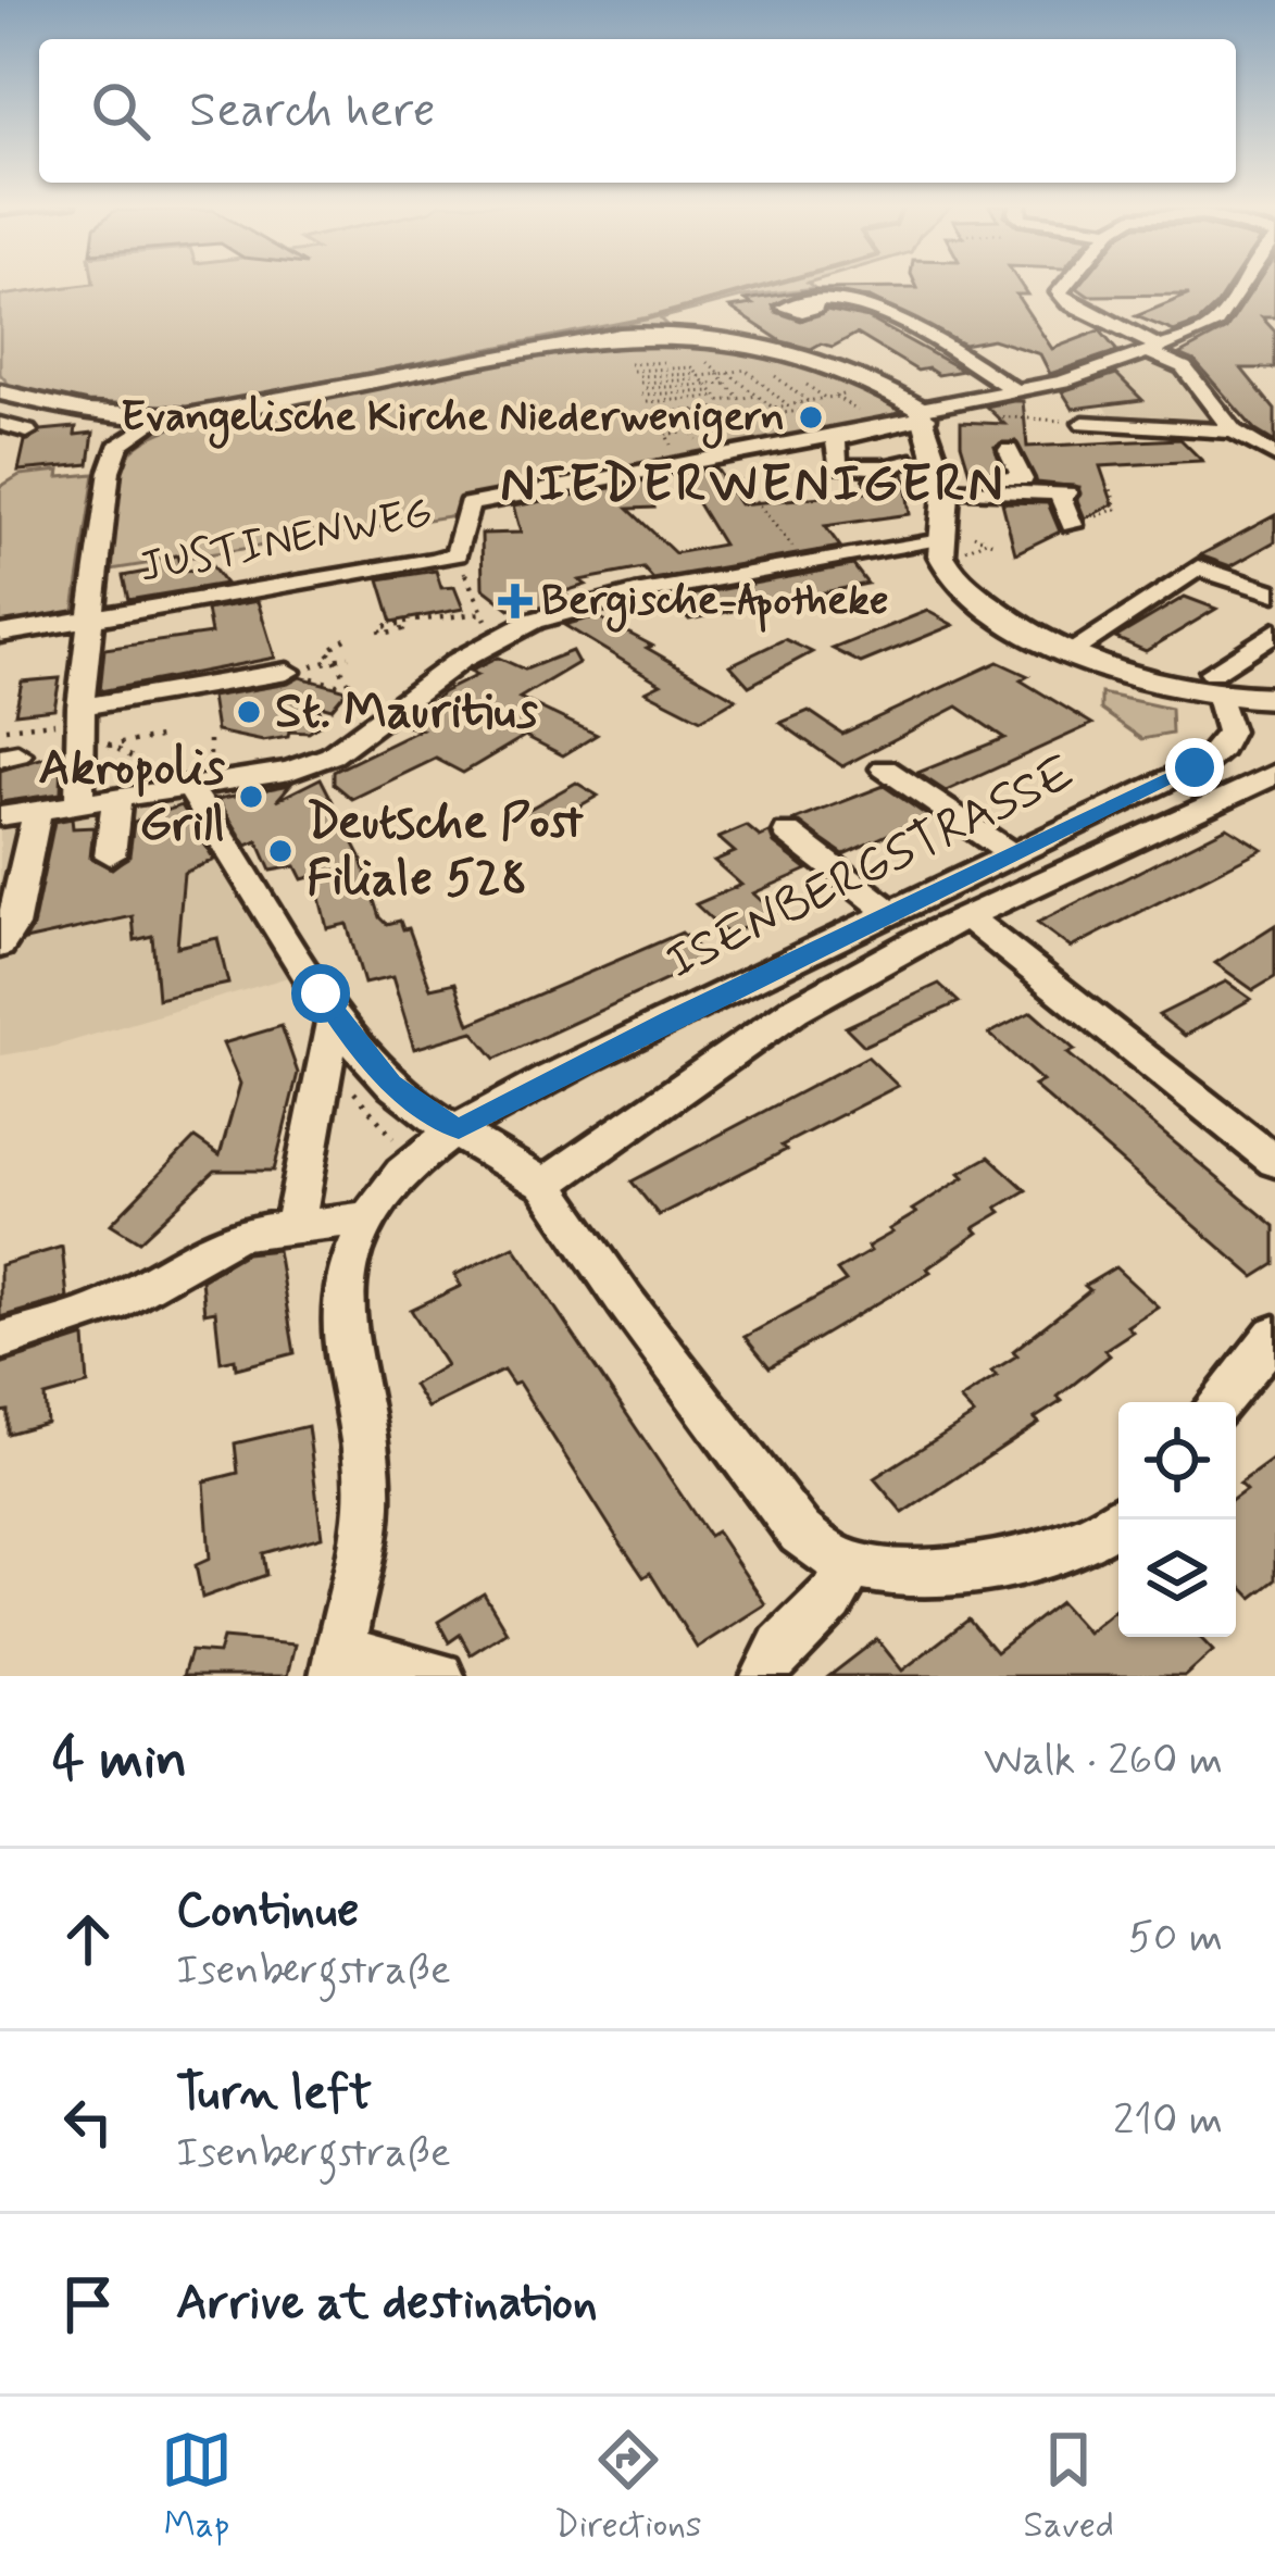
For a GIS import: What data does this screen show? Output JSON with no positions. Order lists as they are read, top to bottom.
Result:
{
  "streets": {
    "street": ["JUSTINENWEG", "ISENBERGSTRASSE"]
  },
  "districts": ["NIEDERWENIGERN"],
  "places": {
    "other": [
      "Evangelische Kirche Niederwenigern",
      "St. Mauritius",
      "Akropolis Grill",
      "Deutsche Post Filiale 528"
    ],
    "health": ["Bergische-Apotheke"]
  },
  "page": {
    "search": "Search here",
    "heading": ["4 min", "Walk · 260 m"],
    "list": [
      ["Continue", "Isenbergstraße", "50 m"],
      ["Turn left", "Isenbergstraße", "210 m"],
      "Arrive at destination"
    ],
    "nav": ["Map", "Directions", "Saved"]
  }
}
